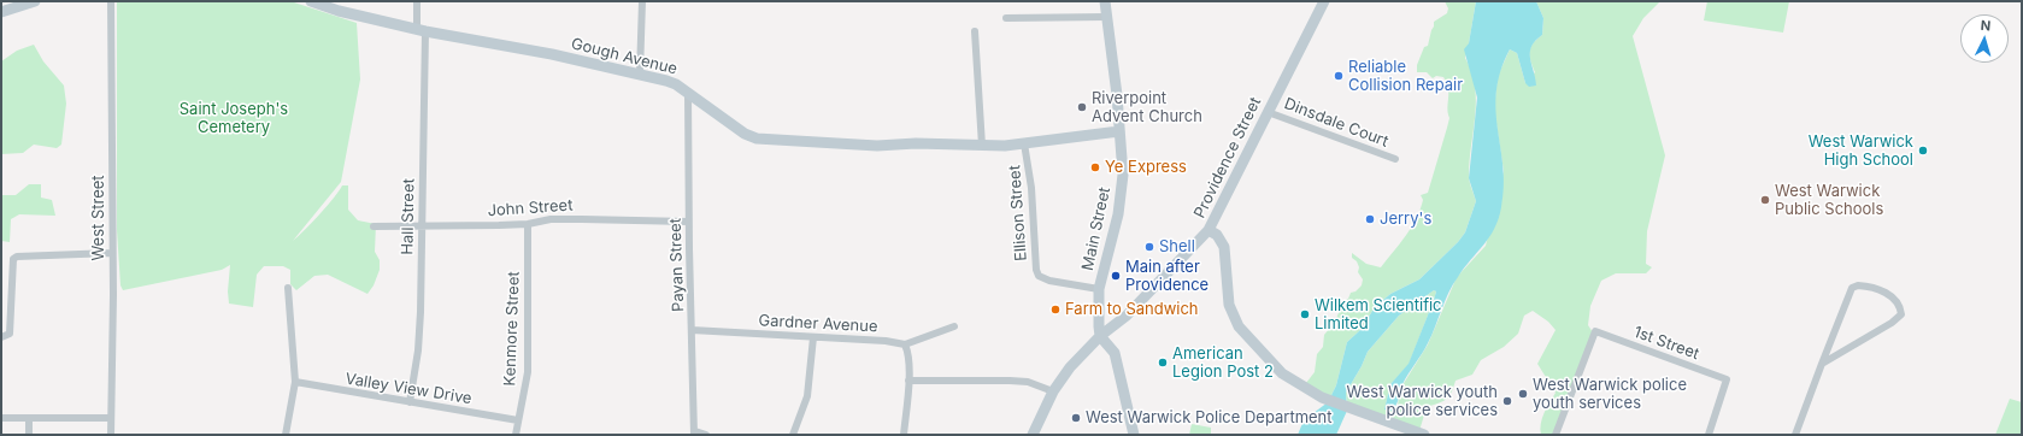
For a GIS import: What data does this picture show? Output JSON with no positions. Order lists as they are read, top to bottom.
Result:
{
  "streets": {
    "street": [
      "Gough Avenue",
      "Dinsdale Court",
      "Providence Street",
      "John Street",
      "Ellison Street",
      "Hall Street",
      "West Street",
      "Main Street",
      "Payan Street",
      "Gardner Avenue",
      "Kenmore Street",
      "1st Street",
      "Valley View Drive"
    ]
  },
  "crossings": [
    ["Gough Avenue", "Ellison Street"],
    ["Gough Avenue", "Hall Street"],
    ["Gough Avenue", "Main Street"],
    ["Gough Avenue", "Payan Street"],
    ["Dinsdale Court", "Providence Street"],
    ["Providence Street", "Main Street"],
    ["John Street", "Hall Street"],
    ["John Street", "Payan Street"],
    ["John Street", "Kenmore Street"],
    ["Ellison Street", "Main Street"],
    ["Hall Street", "Valley View Drive"],
    ["Payan Street", "Gardner Avenue"],
    ["Kenmore Street", "Valley View Drive"]
  ],
  "parks": ["Saint Joseph's Cemetery"],
  "places": [
    "Reliable Collision Repair",
    "Riverpoint Advent Church",
    "West Warwick High School",
    "Ye Express",
    "West Warwick Public Schools",
    "Jerry's",
    "Shell",
    "Main after Providence",
    "Farm to Sandwich",
    "Wilkem Scientific Limited",
    "American Legion Post 2",
    "West Warwick police youth services",
    "West Warwick youth police services",
    "West Warwick Police Department"
  ],
  "north": "top"
}
